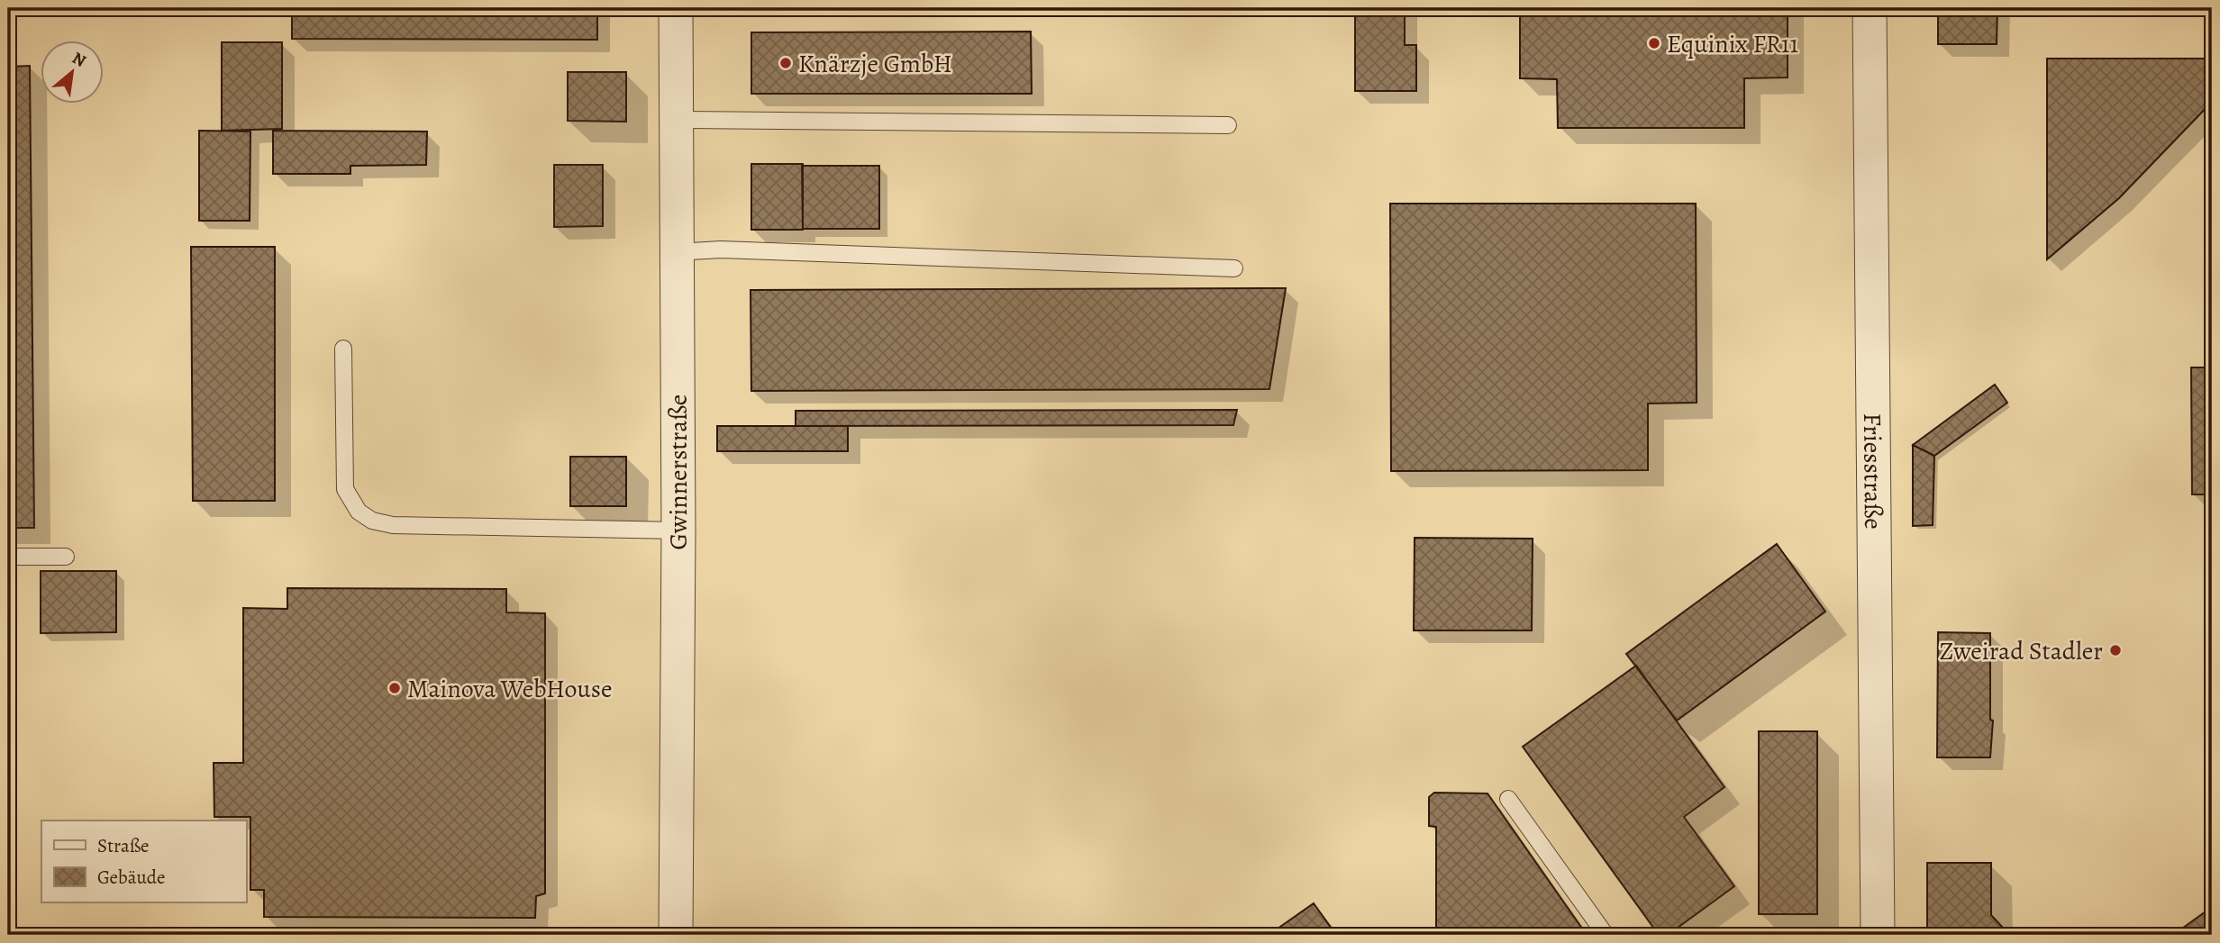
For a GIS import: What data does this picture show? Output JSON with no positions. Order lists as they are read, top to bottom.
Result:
{
  "streets": {
    "street": ["Friesstraße", "Gwinnerstraße"]
  },
  "places": [
    "Equinix FR11",
    "Knärzje GmbH",
    "Zweirad Stadler",
    "Mainova WebHouse"
  ],
  "legend": ["Straße", "Gebäude"],
  "north": "top right"
}
